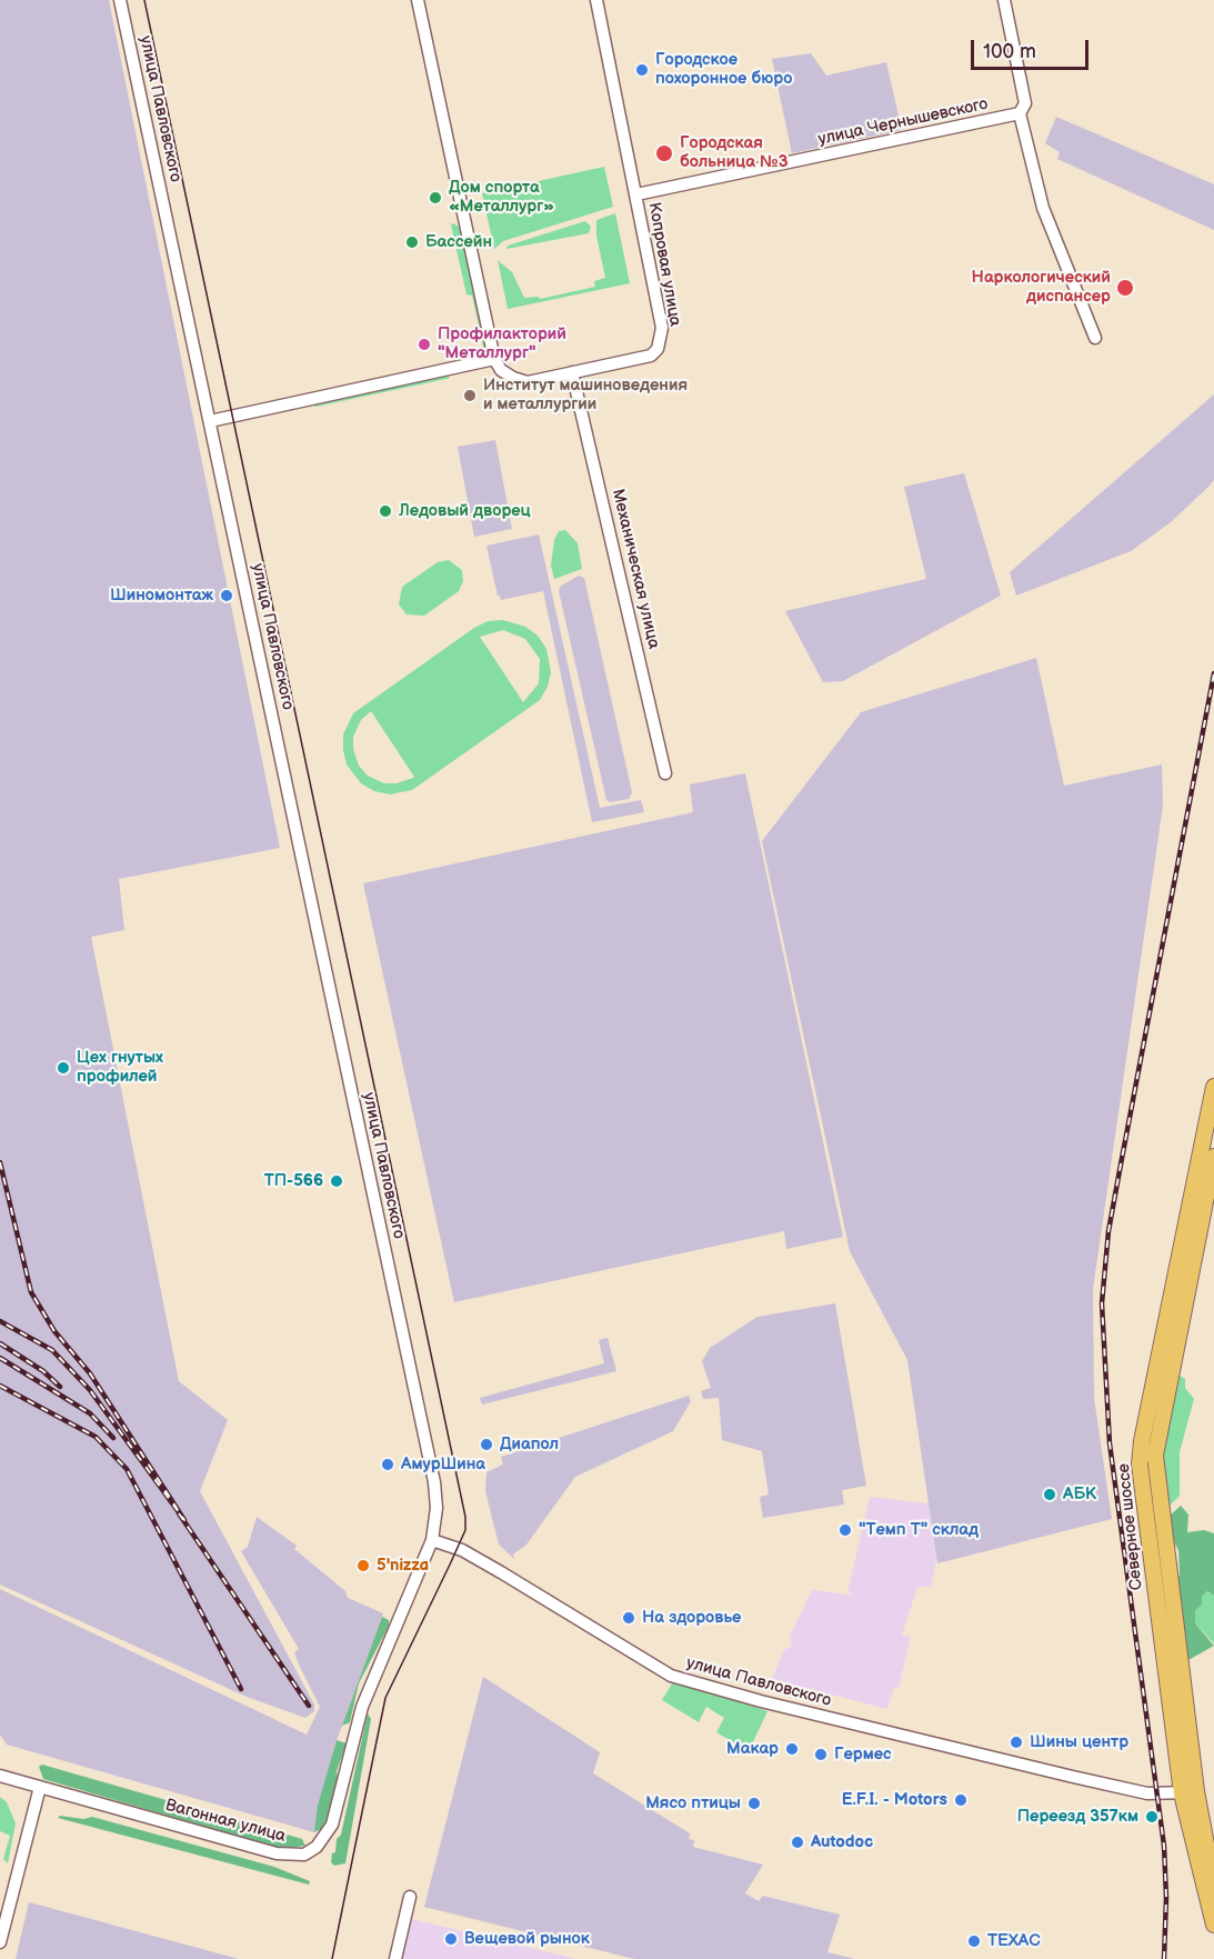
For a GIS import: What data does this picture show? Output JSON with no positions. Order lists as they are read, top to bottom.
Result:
{
  "streets": {
    "main road": ["Северное шоссе"],
    "street": [
      "улица Павловского",
      "улица Чернышевского",
      "Копровая улица",
      "Механическая улица",
      "Вагонная улица"
    ]
  },
  "crossings": [
    ["улица Павловского", "Северное шоссе"],
    ["улица Павловского", "Вагонная улица"],
    ["улица Чернышевского", "Копровая улица"],
    ["Копровая улица", "Механическая улица"]
  ],
  "places": [
    "Городское похоронное бюро",
    "Городская больница №3",
    "Дом спорта «Металлург»",
    "Бассейн",
    "Наркологический диспансер",
    "Профилакторий \"Металлург\"",
    "Институт машиноведения и металлургии",
    "Ледовый дворец",
    "Шиномонтаж",
    "Цех гнутых профилей",
    "ТП-566",
    "Диапол",
    "АмурШина",
    "АБК",
    "\"Темп Т\" склад",
    "5'nizza",
    "На здоровье",
    "Шины центр",
    "Макар",
    "Гермес",
    "E.F.I. - Motors",
    "Мясо птицы",
    "Переезд 357км",
    "Autodoc",
    "Вещевой рынок",
    "ТЕХАС"
  ],
  "scale_bar": "100 m"
}
